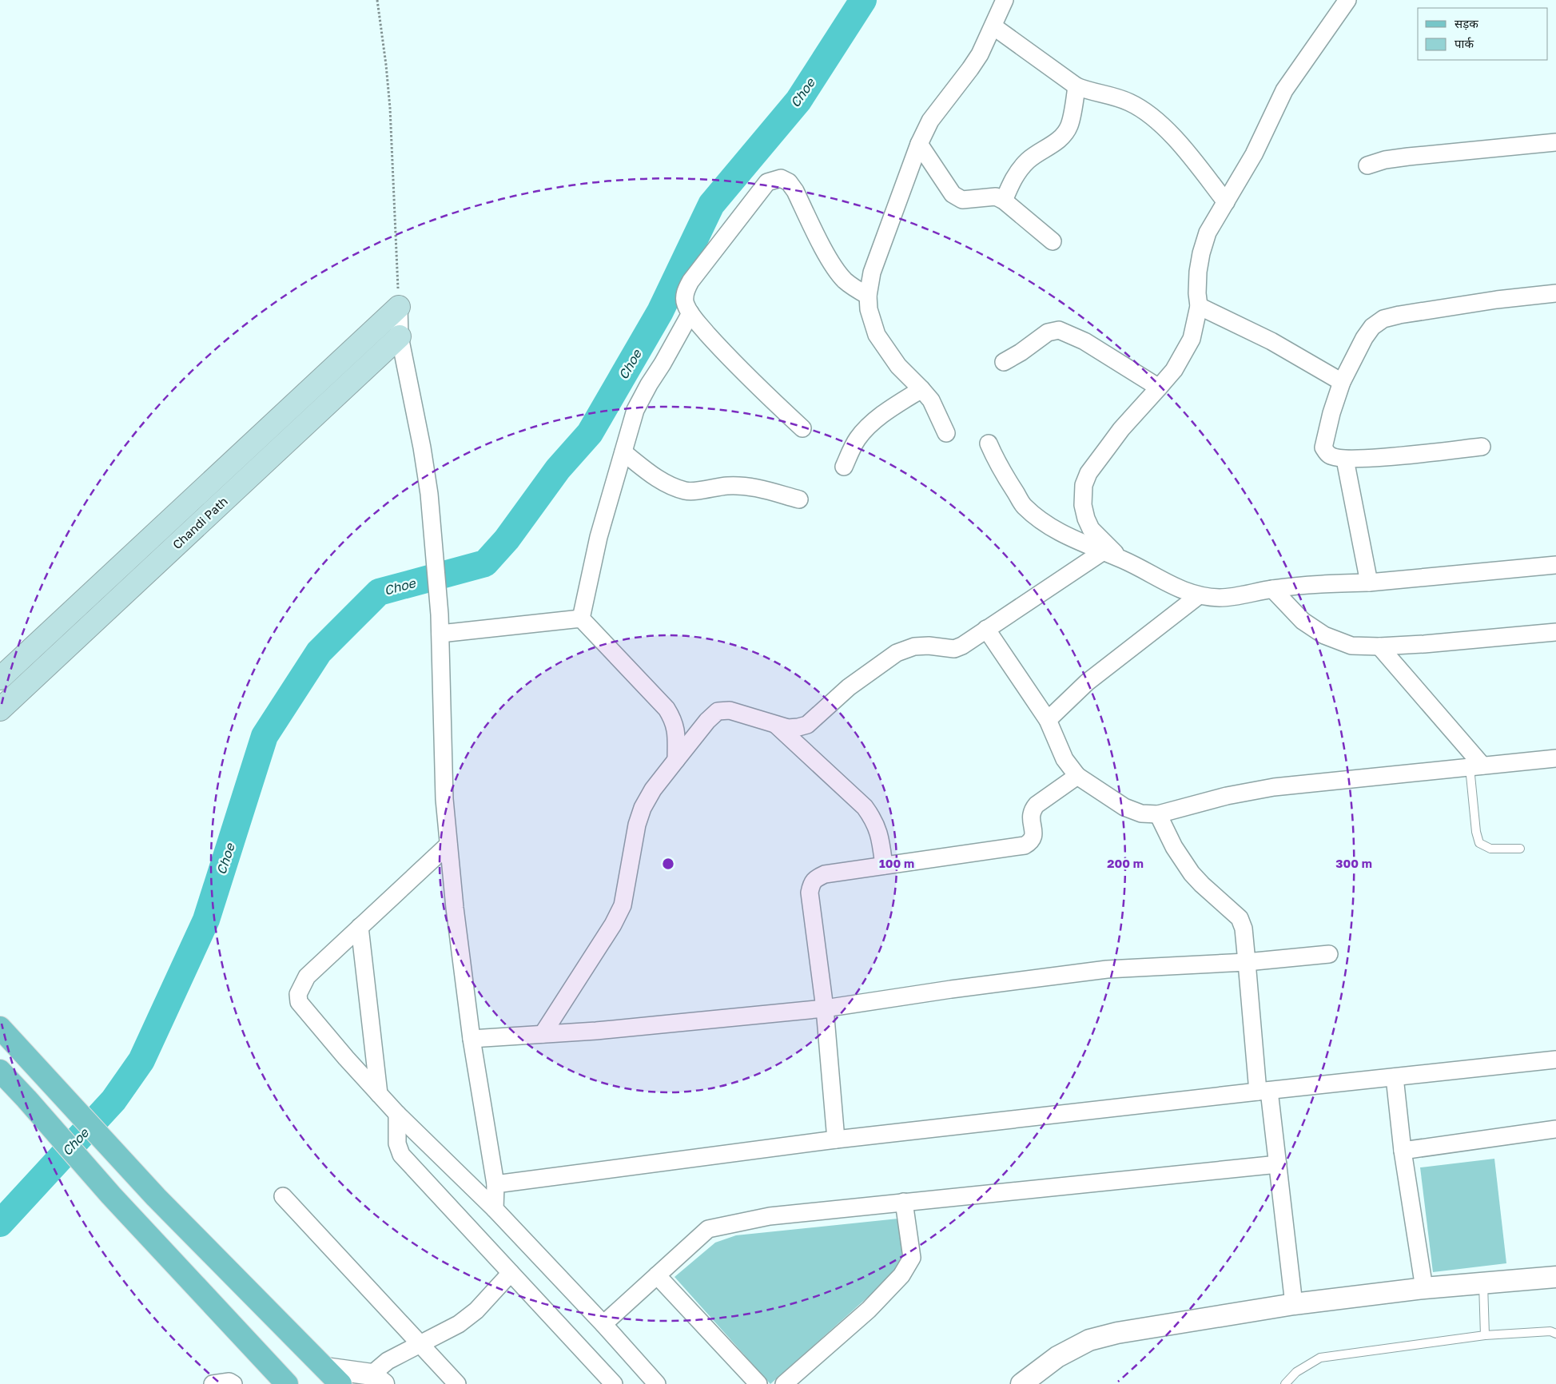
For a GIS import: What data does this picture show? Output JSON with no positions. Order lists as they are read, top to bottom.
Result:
{
  "streets": {
    "main road": ["Chandi Path"]
  },
  "water": ["Choe"],
  "legend": ["सड़क", "पार्क"],
  "rings": ["100 m", "200 m", "300 m"]
}
